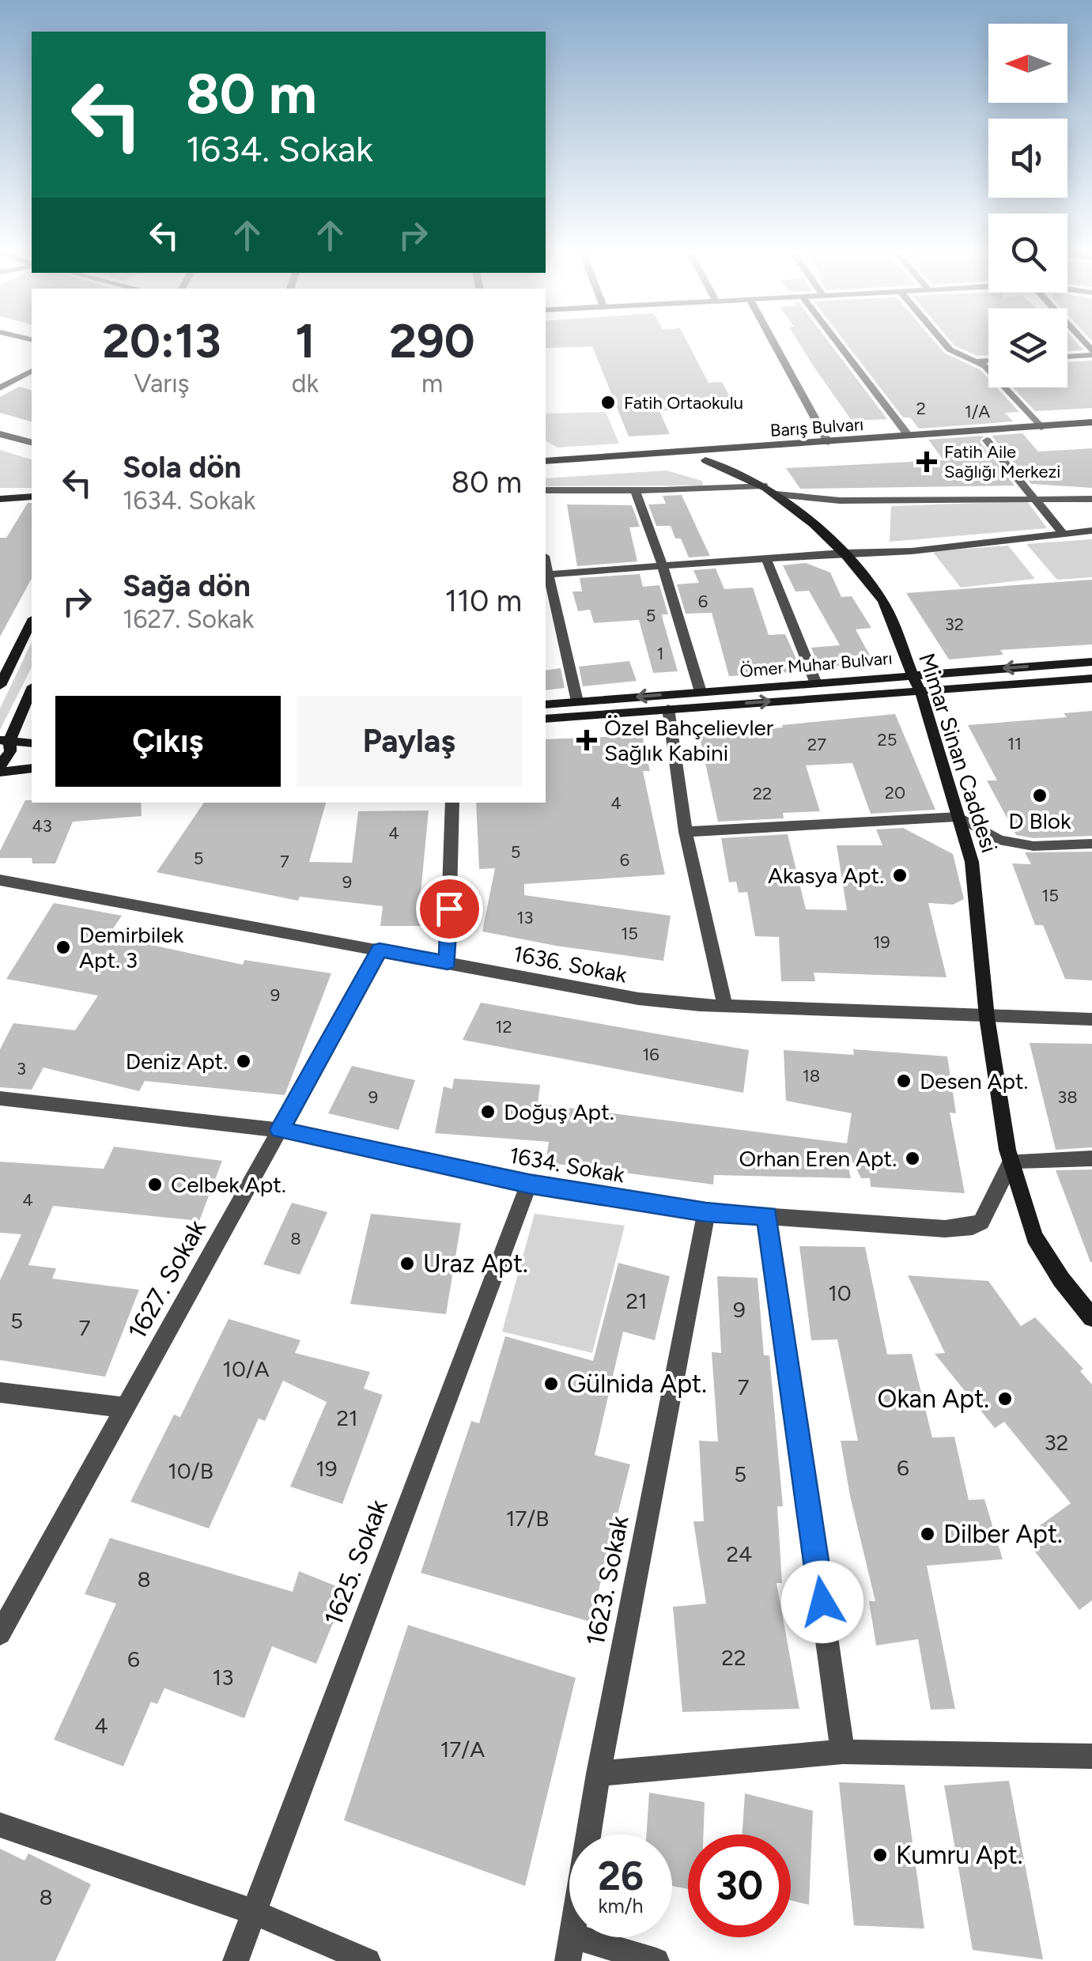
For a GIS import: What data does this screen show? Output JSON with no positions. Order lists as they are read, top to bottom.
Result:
{
  "streets": {
    "main road": ["Barış Bulvarı", "Ömer Muhar Bulvarı", "Mimar Sinan Caddesi"],
    "street": [
      "1636. Sokak",
      "1634. Sokak",
      "1627. Sokak",
      "1625. Sokak",
      "1623. Sokak"
    ]
  },
  "crossings": [
    ["Barış Bulvarı", "Mimar Sinan Caddesi"],
    ["Ömer Muhar Bulvarı", "Mimar Sinan Caddesi"],
    ["Mimar Sinan Caddesi", "1636. Sokak"],
    ["Mimar Sinan Caddesi", "1634. Sokak"],
    ["1636. Sokak", "1627. Sokak"],
    ["1634. Sokak", "1627. Sokak"],
    ["1634. Sokak", "1625. Sokak"],
    ["1634. Sokak", "1623. Sokak"]
  ],
  "places": {
    "other": [
      "Fatih Ortaokulu",
      "D Blok",
      "Akasya Apt.",
      "Demirbilek Apt. 3",
      "Deniz Apt.",
      "Desen Apt.",
      "Doğuş Apt.",
      "Orhan Eren Apt.",
      "Celbek Apt.",
      "Uraz Apt.",
      "Gülnida Apt.",
      "Okan Apt.",
      "Dilber Apt.",
      "Kumru Apt."
    ],
    "health": ["Fatih Aile Sağlığı Merkezi", "Özel Bahçelievler Sağlık Kabini"]
  },
  "house_numbers": [
    "2",
    "1/A",
    "6",
    "5",
    "32",
    "1",
    "25",
    "11",
    "27",
    "20",
    "22",
    "4",
    "43",
    "4",
    "5",
    "5",
    "6",
    "7",
    "9",
    "15",
    "13",
    "15",
    "19",
    "9",
    "12",
    "16",
    "3",
    "18",
    "9",
    "38",
    "4",
    "8",
    "10",
    "21",
    "9",
    "5",
    "7",
    "10/A",
    "7",
    "21",
    "32",
    "6",
    "19",
    "10/B",
    "5",
    "17/B",
    "24",
    "8",
    "22",
    "6",
    "13",
    "4",
    "17/A",
    "8"
  ],
  "north": "left",
  "page": {
    "turn": ["80 m", "1634. Sokak"],
    "eta": [
      "20:13",
      "Varış",
      "1",
      "dk",
      "290",
      "m"
    ],
    "list": [
      {
        "name": "Sola dön",
        "note": "1634. Sokak",
        "value": "80 m"
      },
      {
        "name": "Sağa dön",
        "note": "1627. Sokak",
        "value": "110 m"
      }
    ],
    "buttons": ["Çıkış", "Paylaş"],
    "speed": "26 km/h",
    "limit": "30"
  }
}
